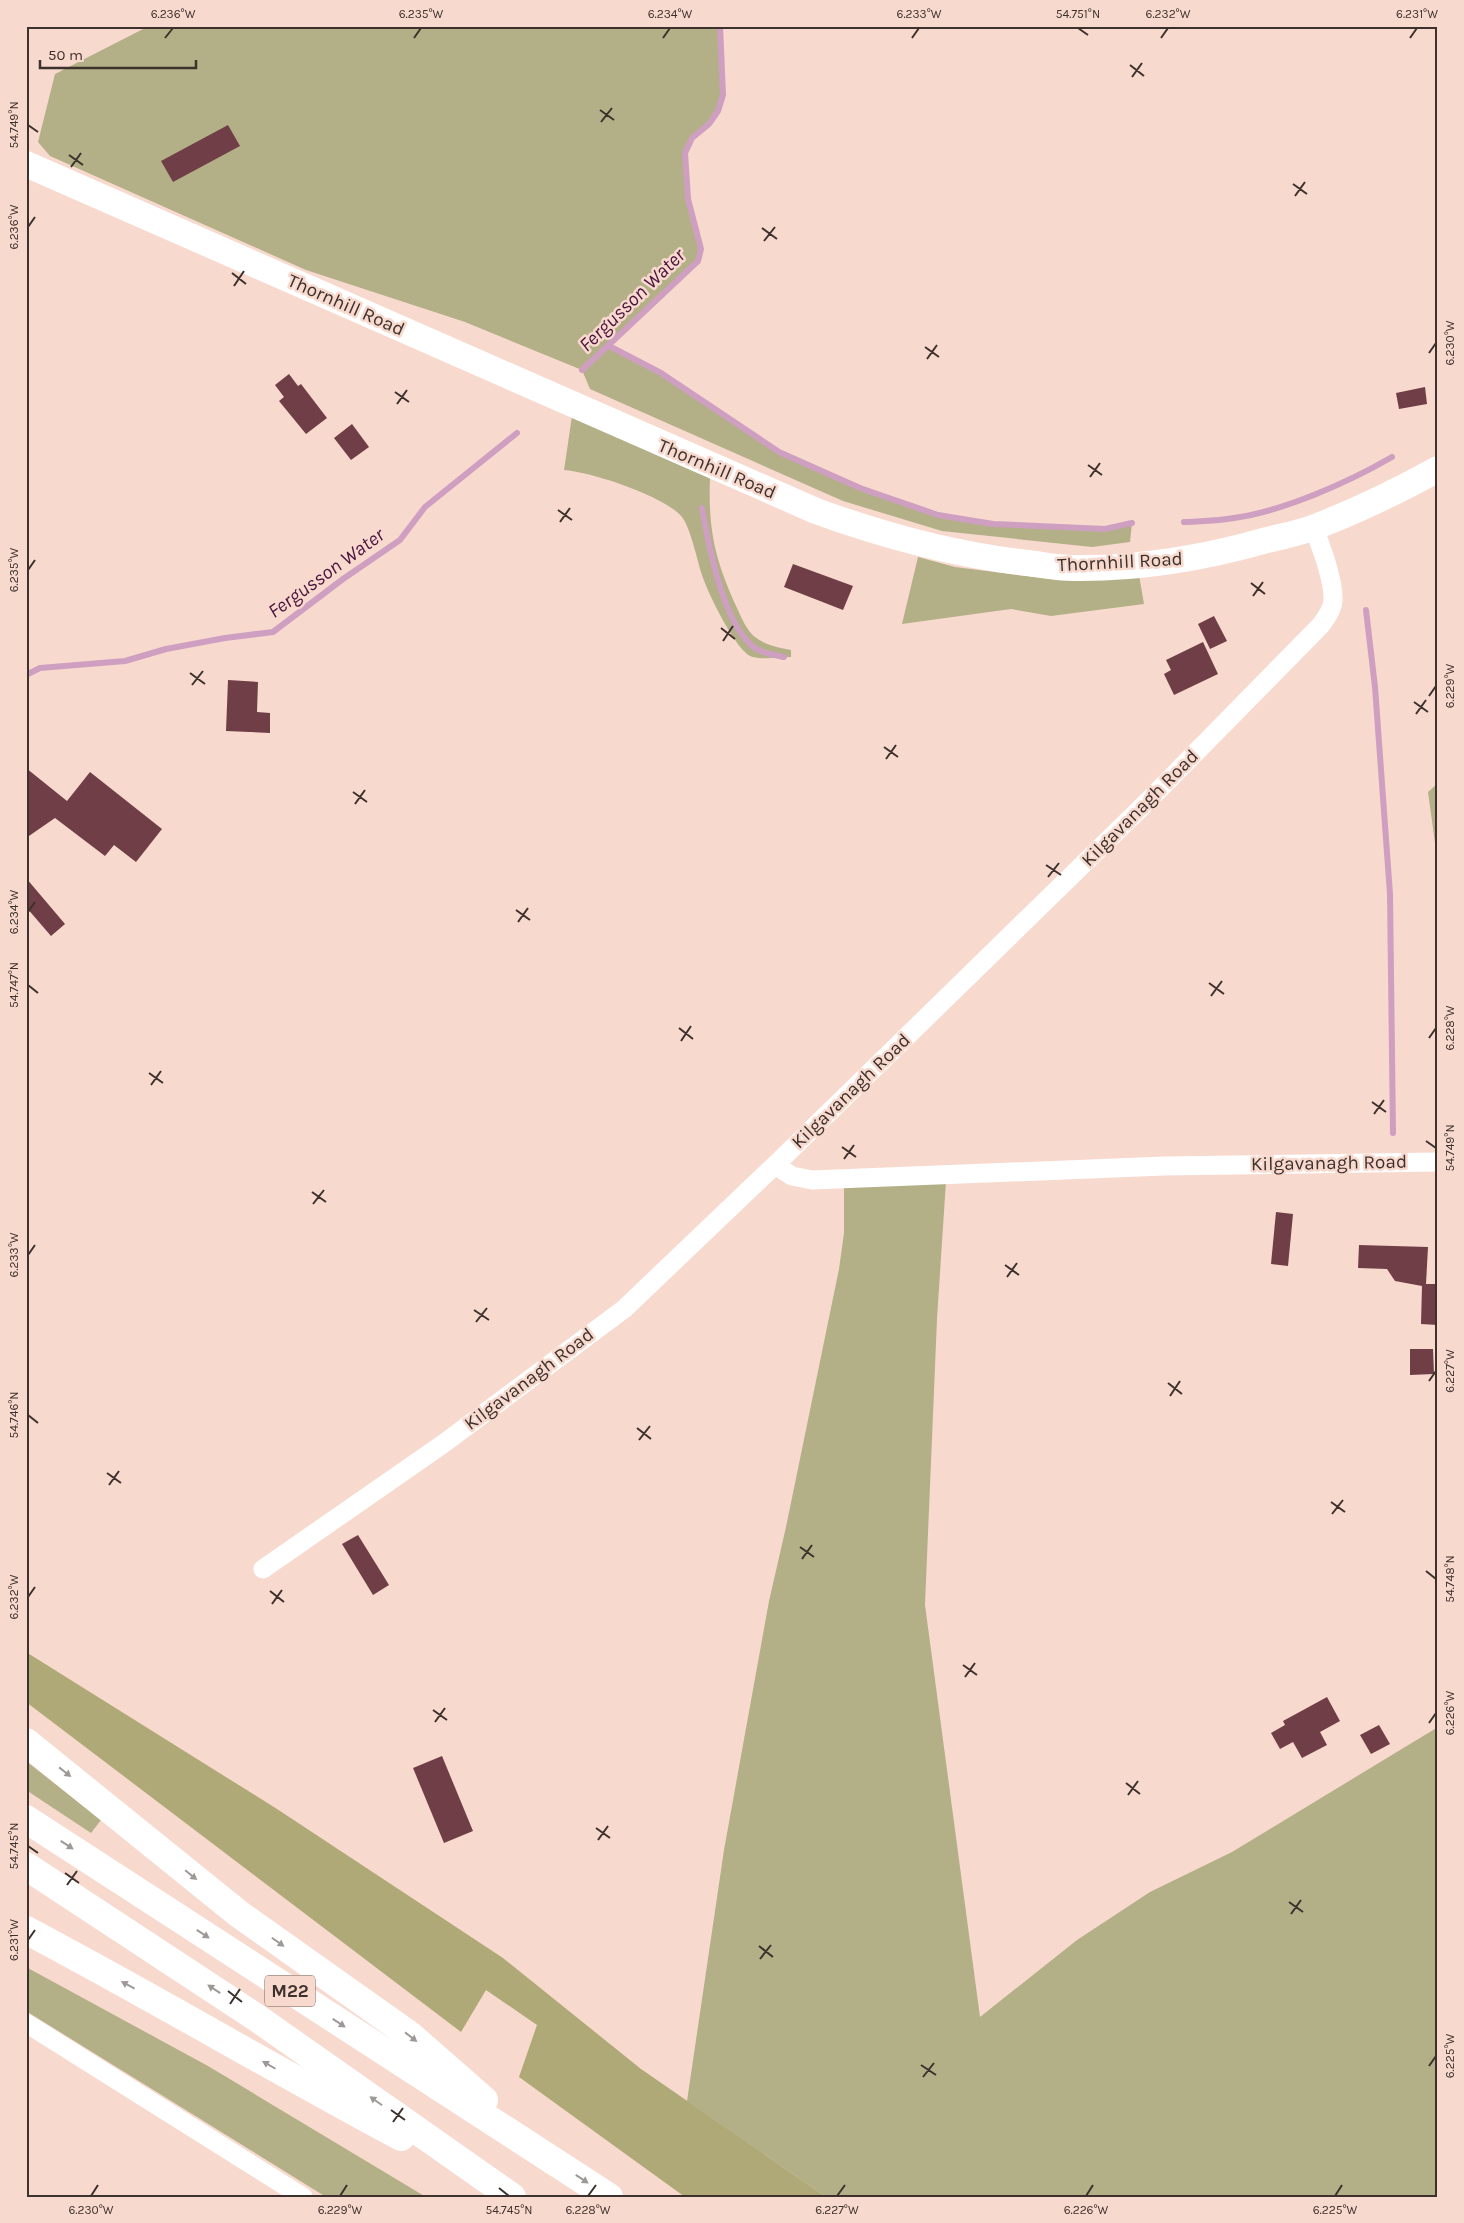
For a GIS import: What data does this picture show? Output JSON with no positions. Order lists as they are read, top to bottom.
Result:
{
  "streets": {
    "highway": ["M22"],
    "street": ["Thornhill Road", "Kilgavanagh Road"]
  },
  "crossings": [
    ["Thornhill Road", "Kilgavanagh Road"]
  ],
  "water": ["Fergusson Water"],
  "scale_bar": "50 m",
  "coordinates": [
    "6.236°W",
    "6.235°W",
    "6.234°W",
    "6.233°W",
    "54.751°N",
    "6.232°W",
    "6.231°W",
    "54.749°N",
    "6.230°W",
    "6.229°W",
    "54.747°N",
    "6.228°W",
    "6.227°W",
    "54.746°N",
    "54.748°N",
    "6.226°W",
    "54.745°N",
    "6.225°W"
  ]
}
